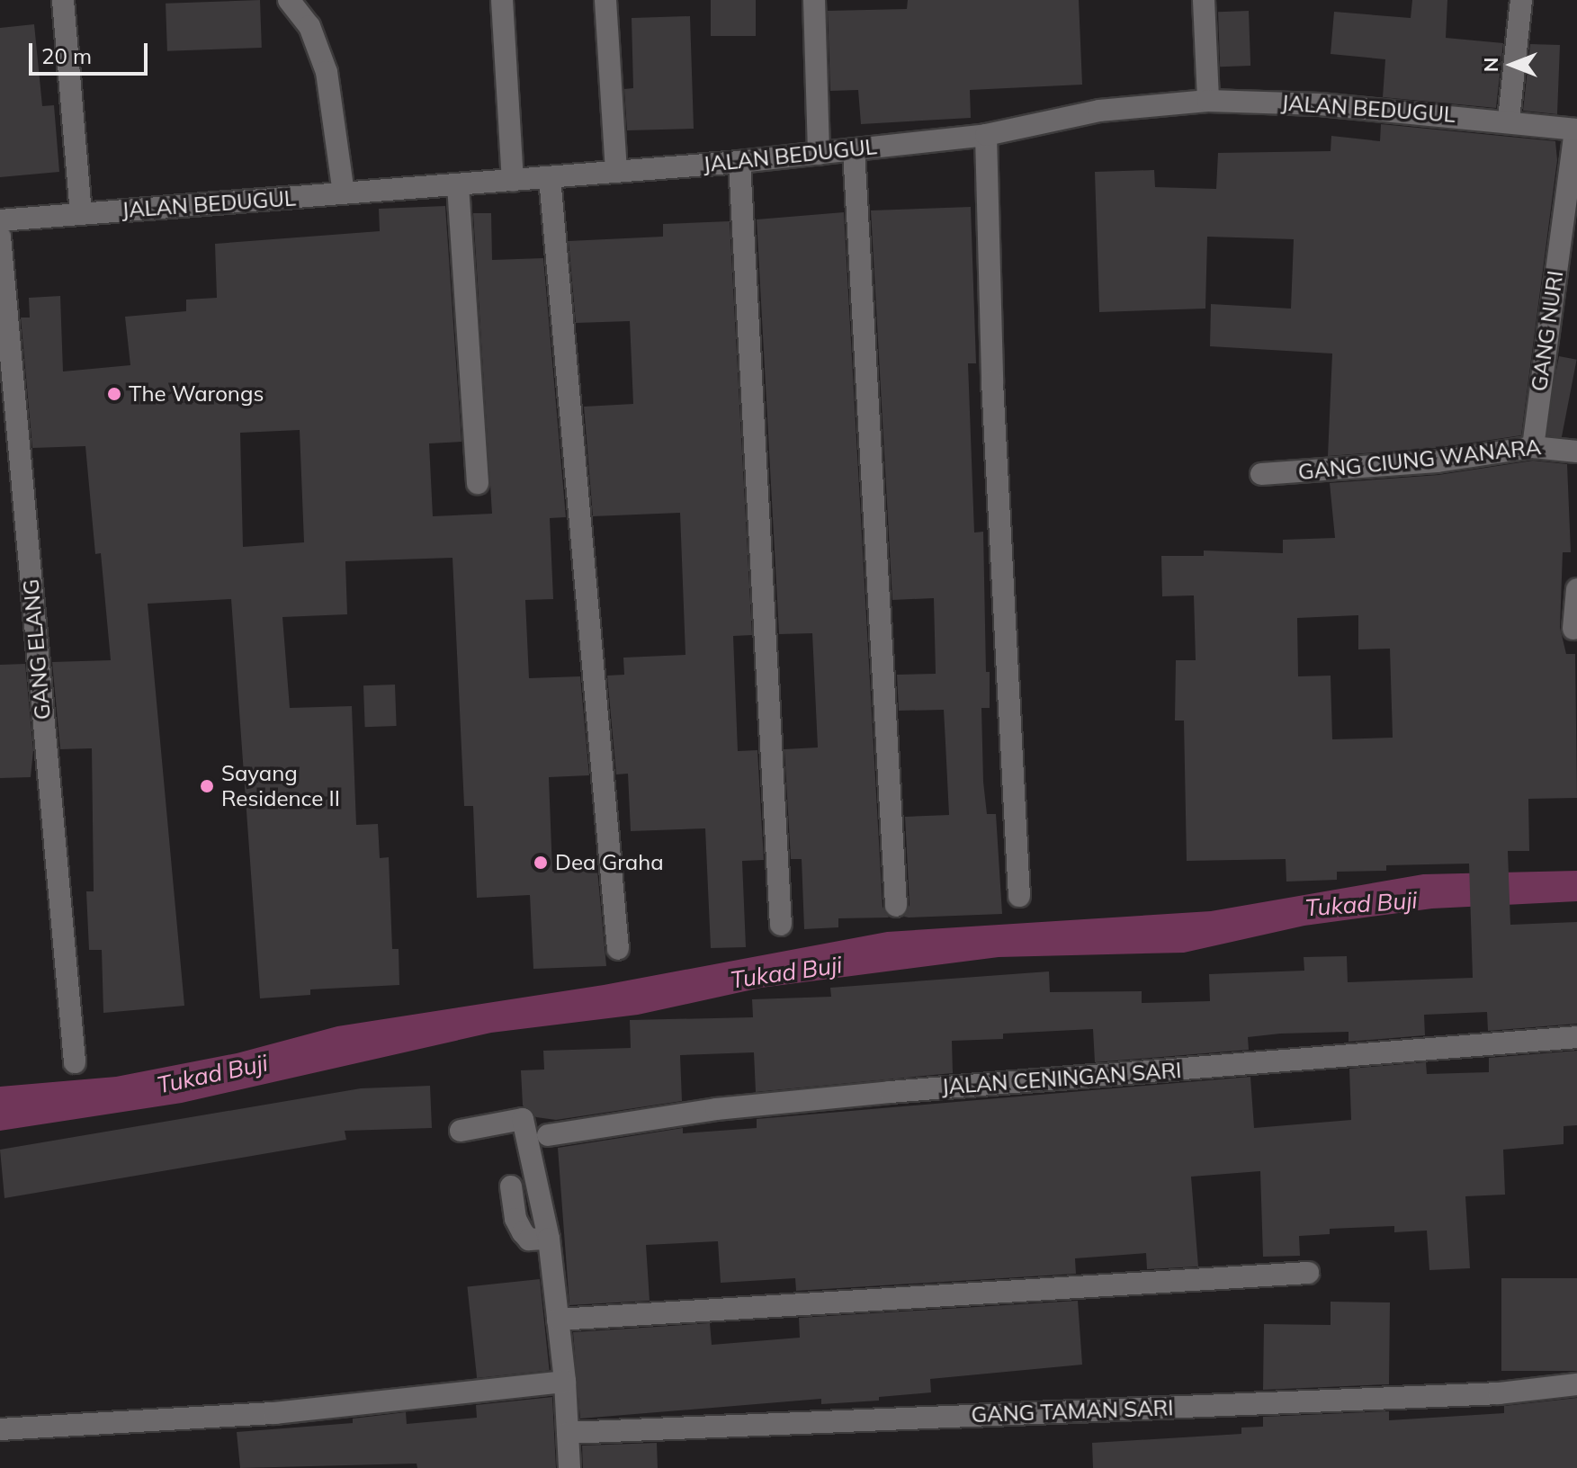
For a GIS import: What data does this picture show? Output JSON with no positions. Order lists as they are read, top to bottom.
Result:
{
  "streets": {
    "street": [
      "JALAN BEDUGUL",
      "GANG NURI",
      "GANG CIUNG WANARA",
      "GANG ELANG",
      "JALAN CENINGAN SARI",
      "GANG TAMAN SARI"
    ]
  },
  "crossings": [
    ["JALAN BEDUGUL", "GANG NURI"],
    ["GANG NURI", "GANG CIUNG WANARA"]
  ],
  "water": ["Tukad Buji"],
  "places": ["The Warongs", "Sayang Residence II", "Dea Graha"],
  "scale_bar": "20 m",
  "north": "left"
}
